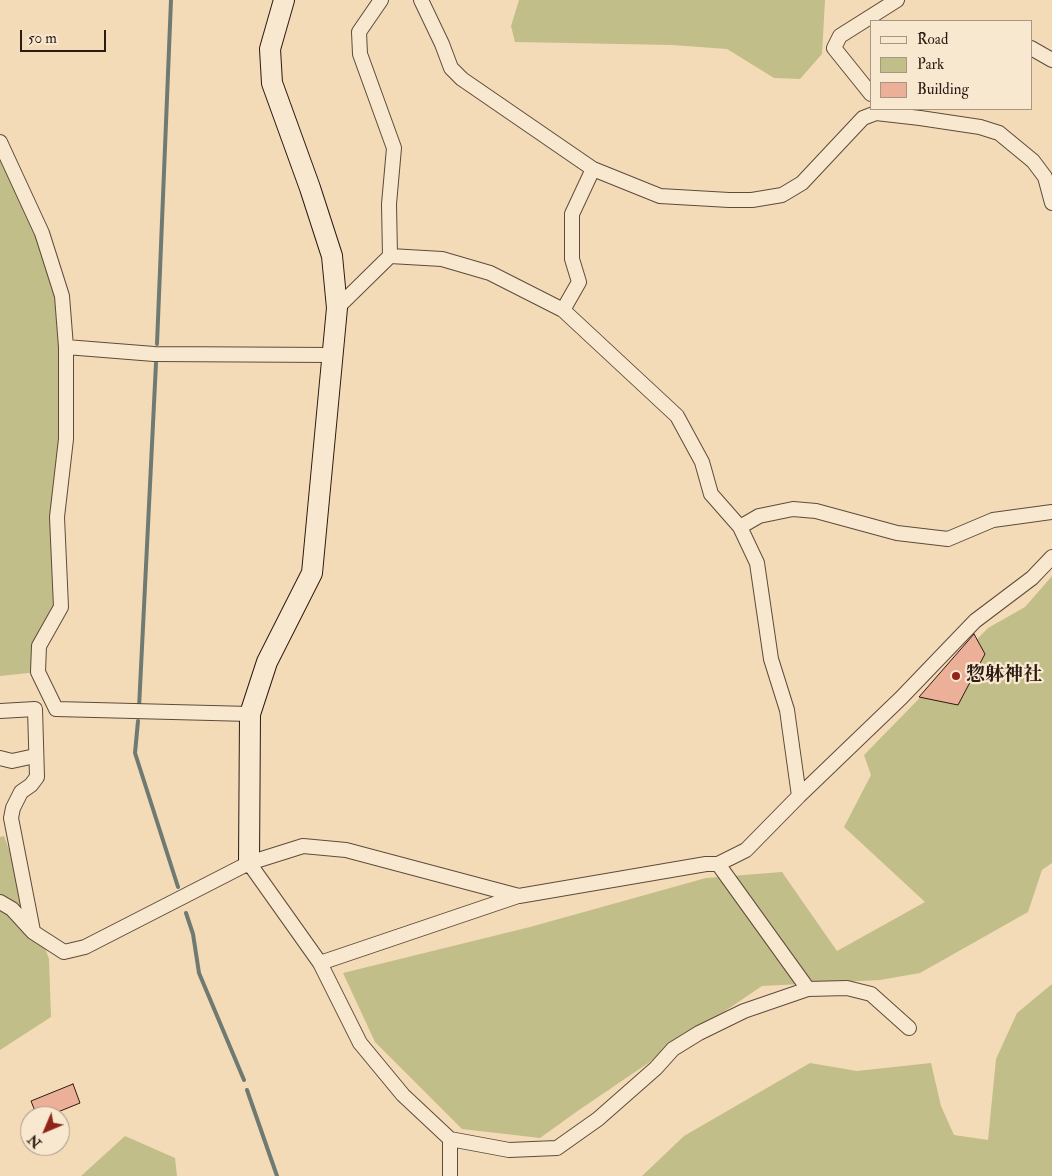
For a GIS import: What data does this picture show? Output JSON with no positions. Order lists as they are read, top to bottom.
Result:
{
  "places": ["惣躰神社"],
  "legend": ["Road", "Park", "Building"],
  "scale_bar": "50 m",
  "north": "bottom left"
}
